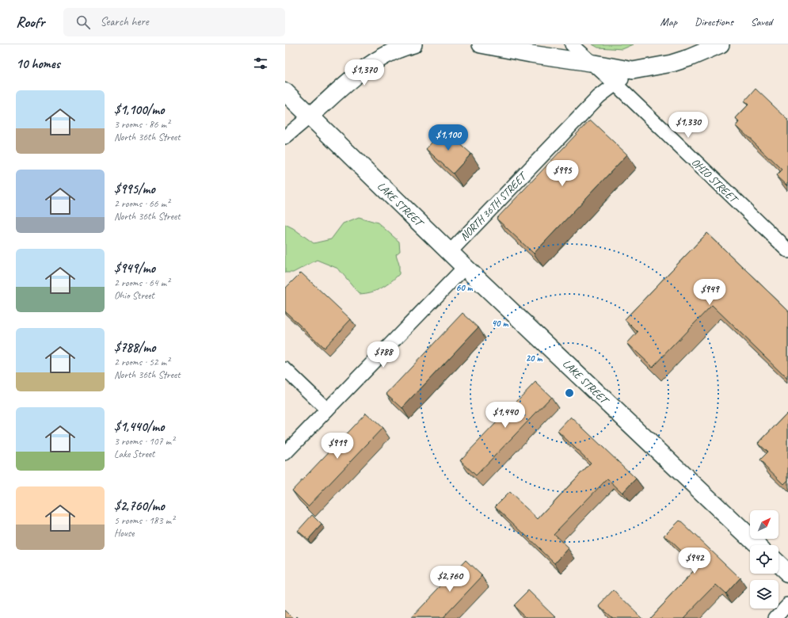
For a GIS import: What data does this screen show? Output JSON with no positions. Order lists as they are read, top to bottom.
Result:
{
  "streets": {
    "main road": ["LAKE STREET"],
    "street": ["OHIO STREET", "NORTH 36TH STREET"]
  },
  "crossings": [
    ["OHIO STREET", "NORTH 36TH STREET"],
    ["LAKE STREET", "NORTH 36TH STREET"]
  ],
  "north": "top right",
  "page": {
    "header": "Roofr",
    "search": "Search here",
    "nav": ["Map", "Directions", "Saved"],
    "heading": "10 homes",
    "price": [
      "$1,370",
      "$1,330",
      "$1,100",
      "$995",
      "$949",
      "$788",
      "$1,440",
      "$919",
      "$942",
      "$2,760"
    ],
    "list": [
      {
        "name": "$1,100/mo",
        "note": "3 rooms · 86 m² · North 36th Street"
      },
      {
        "name": "$995/mo",
        "note": "2 rooms · 66 m² · North 36th Street"
      },
      {
        "name": "$949/mo",
        "note": "2 rooms · 64 m² · Ohio Street"
      },
      {
        "name": "$788/mo",
        "note": "2 rooms · 52 m² · North 36th Street"
      },
      {
        "name": "$1,440/mo",
        "note": "3 rooms · 107 m² · Lake Street"
      },
      {
        "name": "$2,760/mo",
        "note": "5 rooms · 183 m² · House"
      }
    ]
  },
  "rings": ["60 m", "40 m", "20 m"]
}
